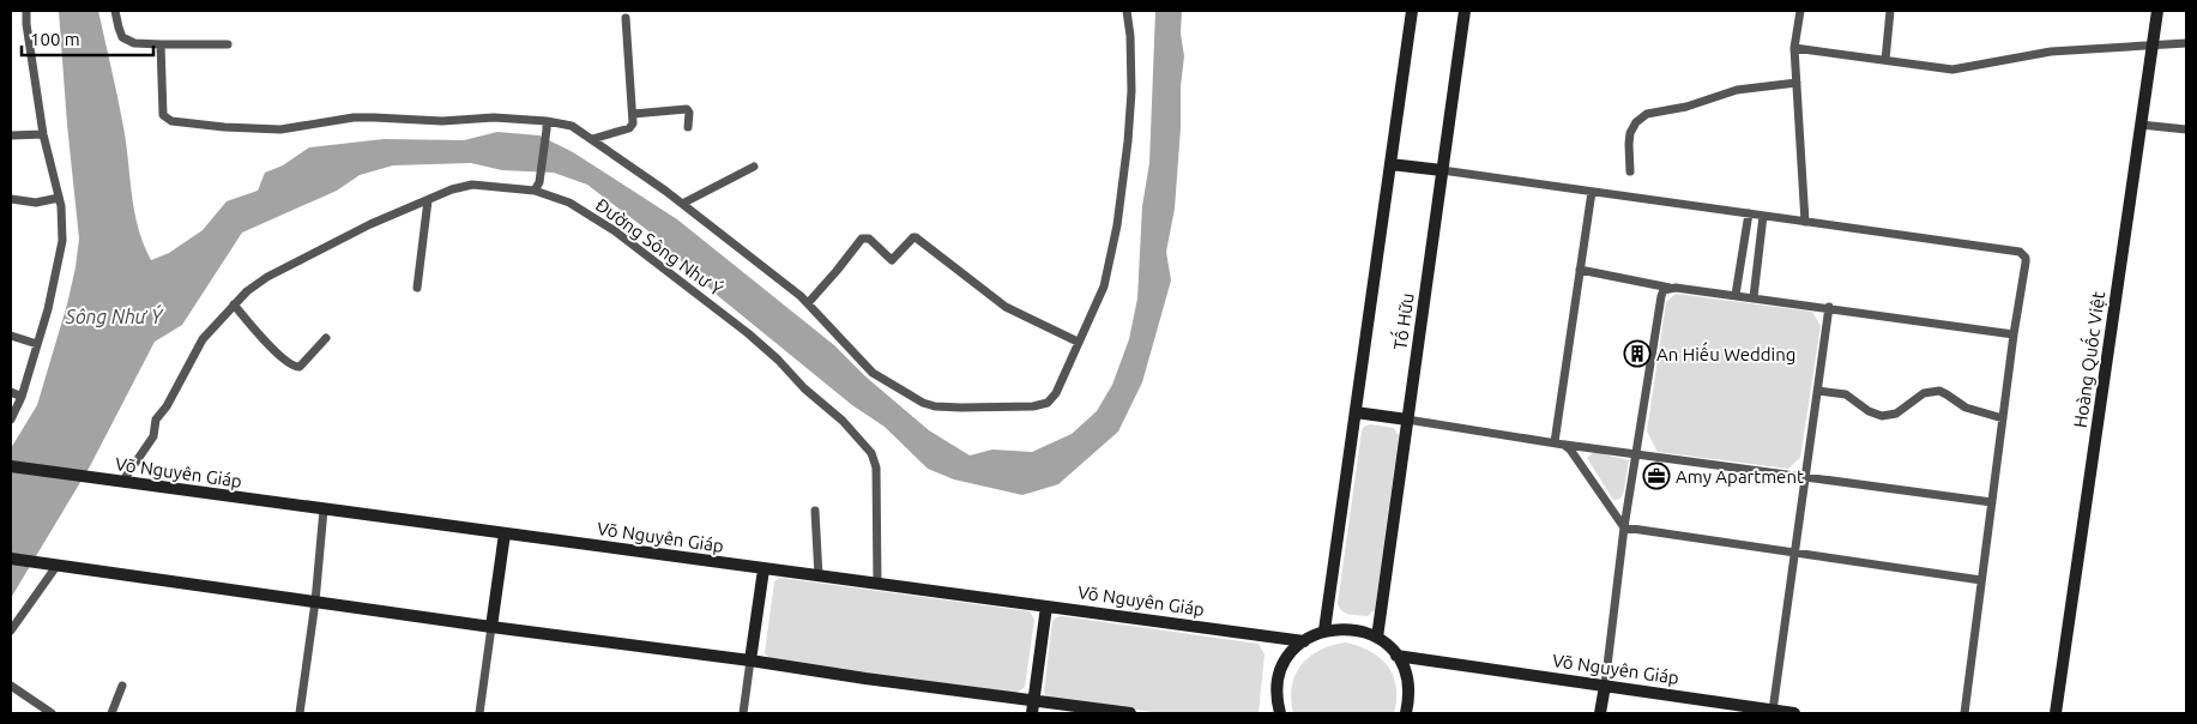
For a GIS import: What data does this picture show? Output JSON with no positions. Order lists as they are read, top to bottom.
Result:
{
  "streets": {
    "street": [
      "Đường Sông Như Ý",
      "Tố Hữu",
      "Hoàng Quốc Việt",
      "Võ Nguyên Giáp"
    ]
  },
  "crossings": [
    ["Đường Sông Như Ý", "Võ Nguyên Giáp"]
  ],
  "water": ["Sông Như Ý"],
  "places": {
    "building": ["An Hiếu Wedding"],
    "office": ["Amy Apartment"]
  },
  "scale_bar": "100 m"
}
